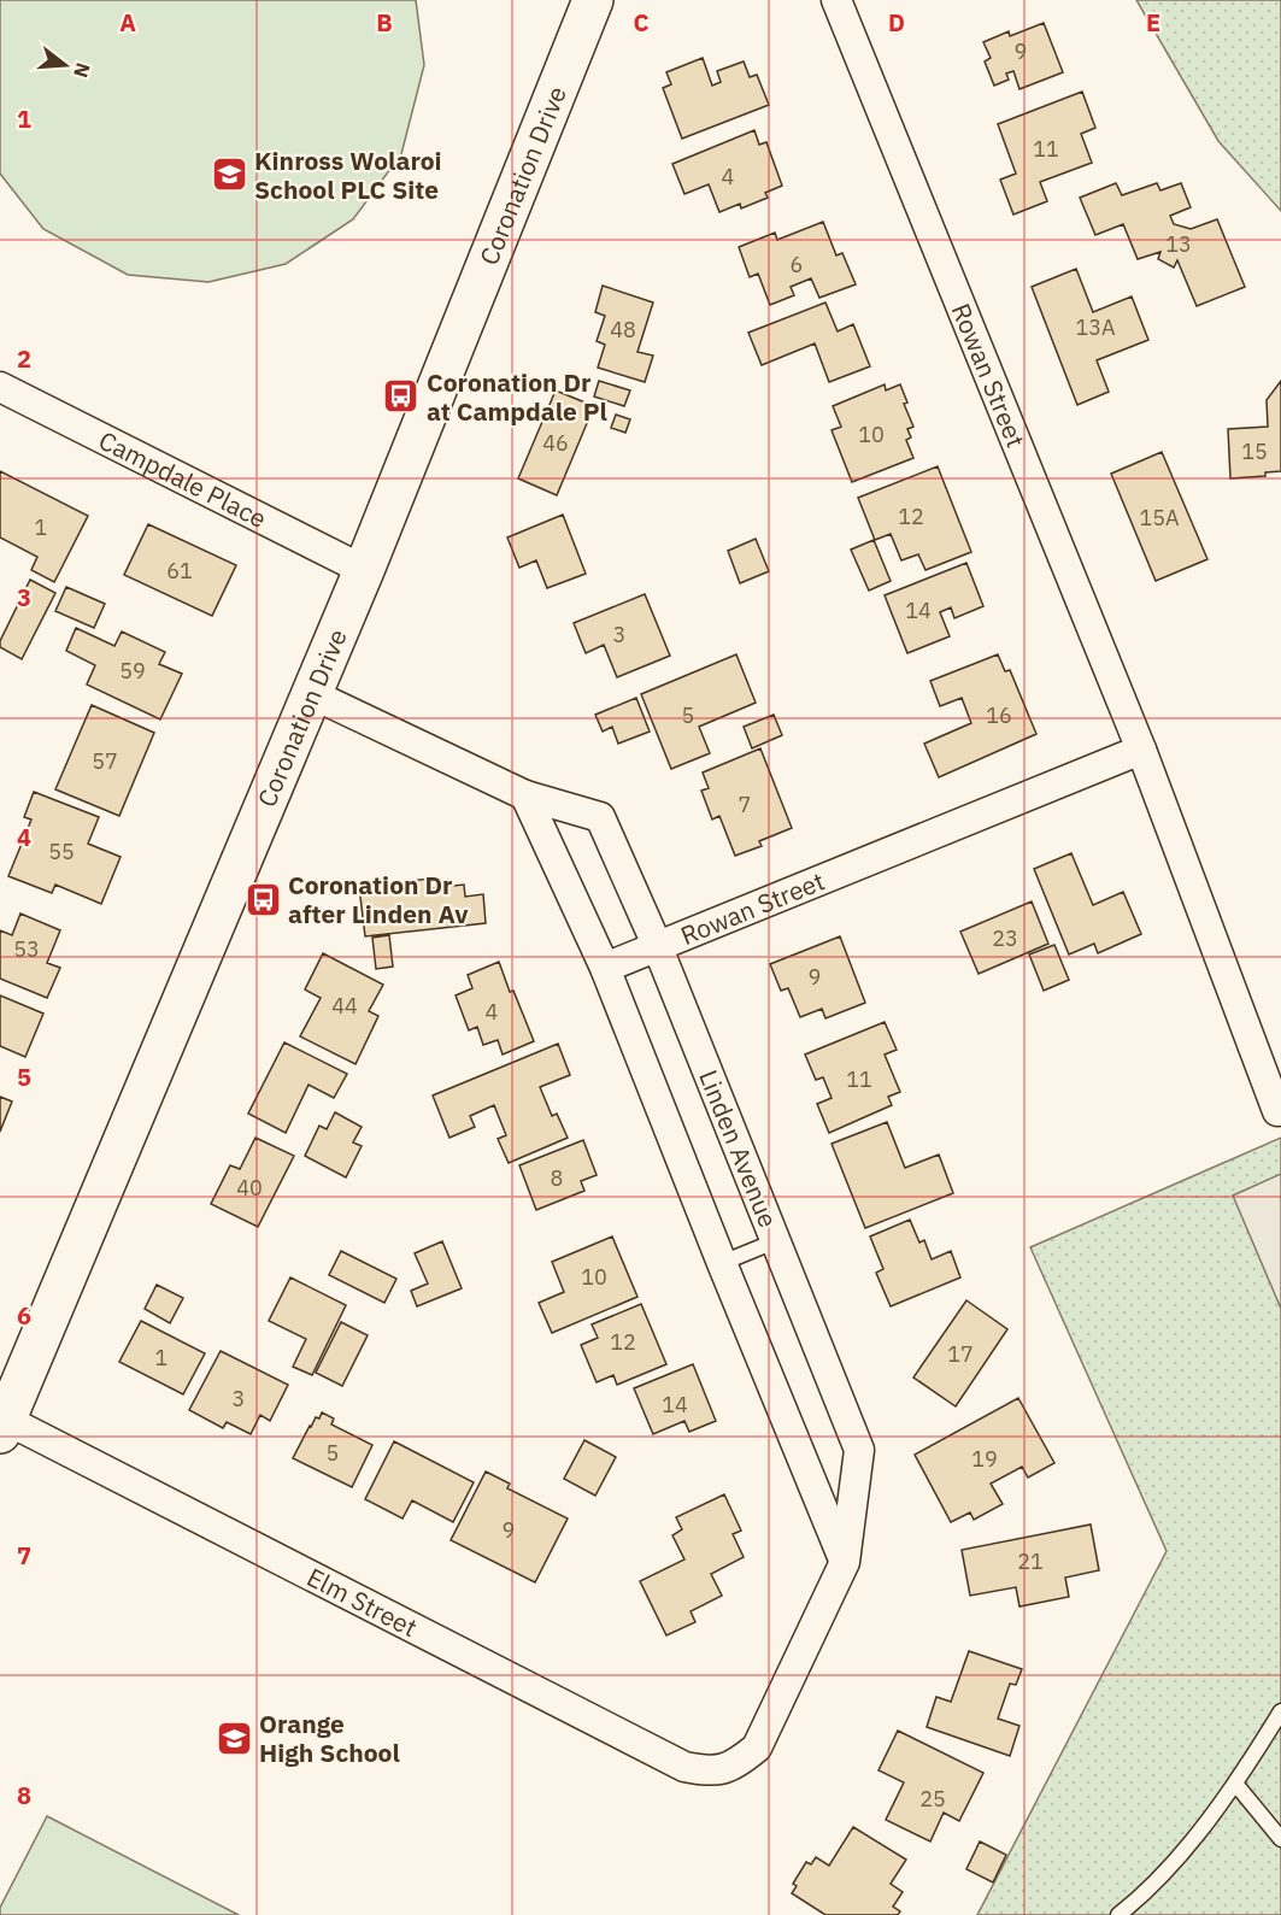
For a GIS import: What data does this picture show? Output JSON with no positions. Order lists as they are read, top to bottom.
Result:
{
  "streets": {
    "main road": ["Coronation Drive"],
    "street": [
      "Rowan Street",
      "Campdale Place",
      "Linden Avenue",
      "Elm Street"
    ]
  },
  "crossings": [
    ["Coronation Drive", "Campdale Place"],
    ["Coronation Drive", "Linden Avenue"],
    ["Coronation Drive", "Elm Street"],
    ["Rowan Street", "Linden Avenue"],
    ["Linden Avenue", "Elm Street"]
  ],
  "places": {
    "school or university": ["Kinross Wolaroi School PLC Site", "Orange High School"],
    "bus stop": ["Coronation Dr at Campdale Pl", "Coronation Dr after Linden Av"]
  },
  "house_numbers": [
    "9",
    "11",
    "4",
    "13",
    "6",
    "13A",
    "48",
    "10",
    "46",
    "15",
    "12",
    "15A",
    "1",
    "61",
    "14",
    "3",
    "59",
    "5",
    "16",
    "57",
    "7",
    "55",
    "23",
    "53",
    "9",
    "44",
    "4",
    "11",
    "8",
    "40",
    "10",
    "12",
    "17",
    "1",
    "3",
    "14",
    "5",
    "19",
    "9",
    "21",
    "25"
  ],
  "north": "right",
  "grid": {
    "columns": [
      "A",
      "B",
      "C",
      "D",
      "E"
    ],
    "rows": [
      "1",
      "2",
      "3",
      "4",
      "5",
      "6",
      "7",
      "8"
    ]
  }
}
